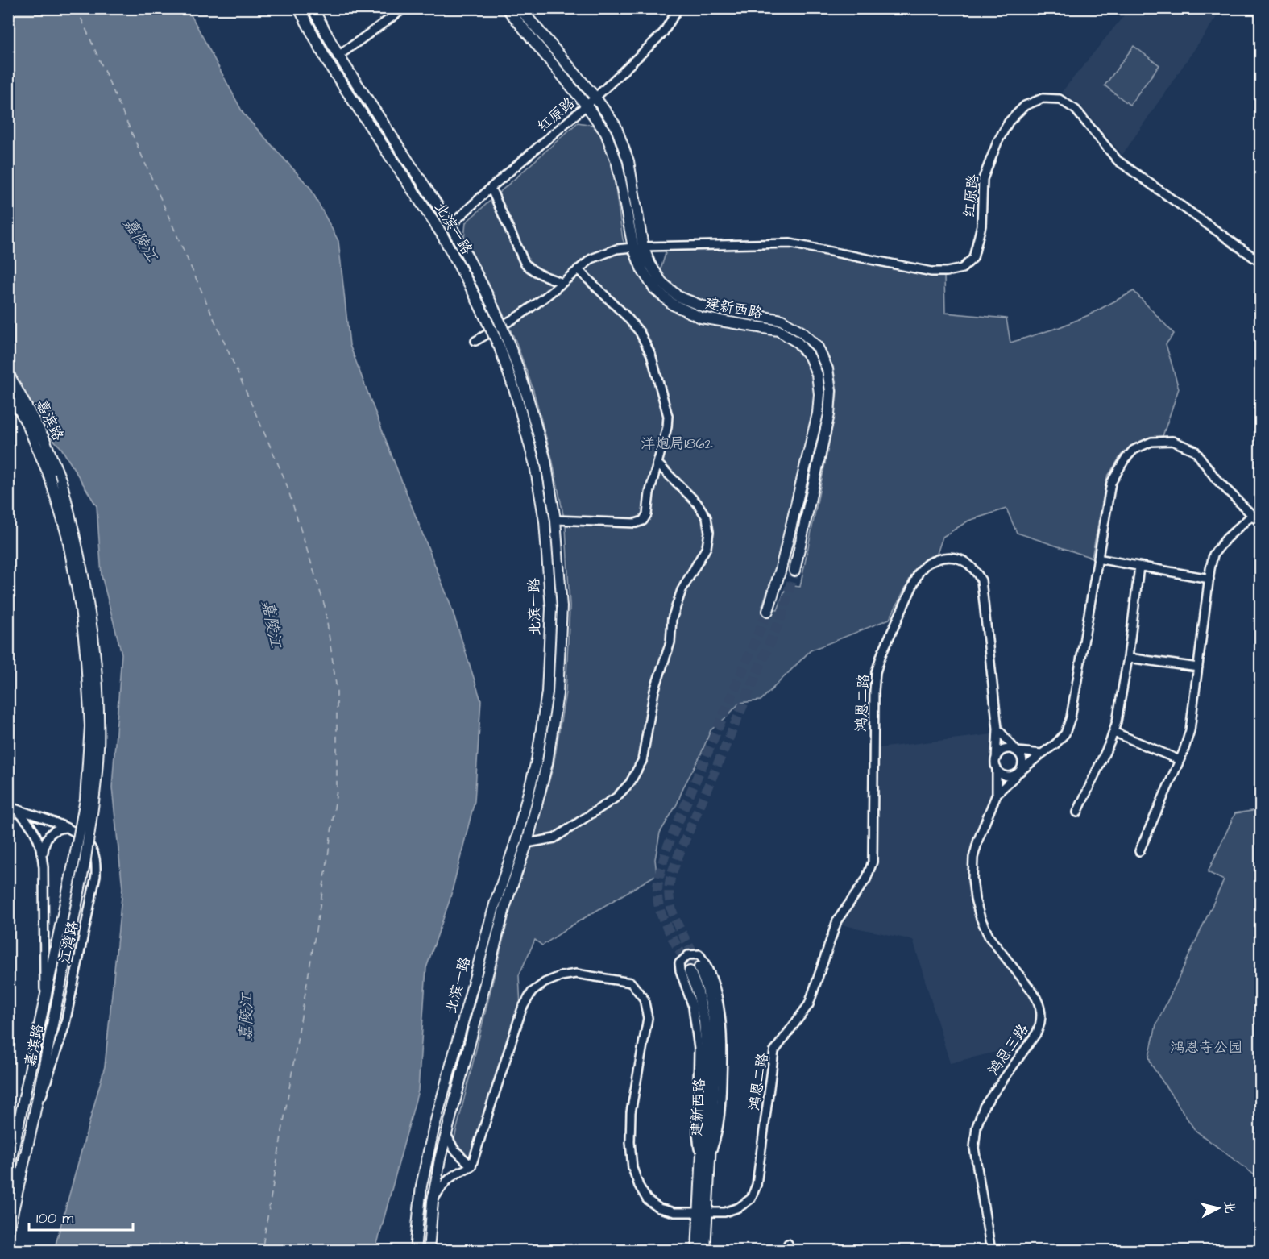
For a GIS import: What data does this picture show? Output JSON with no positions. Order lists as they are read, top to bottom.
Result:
{
  "streets": {
    "main road": ["北滨一路", "建新西路", "嘉滨路"],
    "street": [
      "红原路",
      "鸿恩二路",
      "江湾路",
      "鸿恩三路"
    ]
  },
  "crossings": [
    ["红原路", "北滨一路"],
    ["红原路", "建新西路"],
    ["建新西路", "鸿恩二路"],
    ["嘉滨路", "江湾路"]
  ],
  "water": ["嘉陵江"],
  "parks": ["洋炮局1862", "鸿恩寺公园"],
  "scale_bar": "100 m",
  "north": "right"
}
